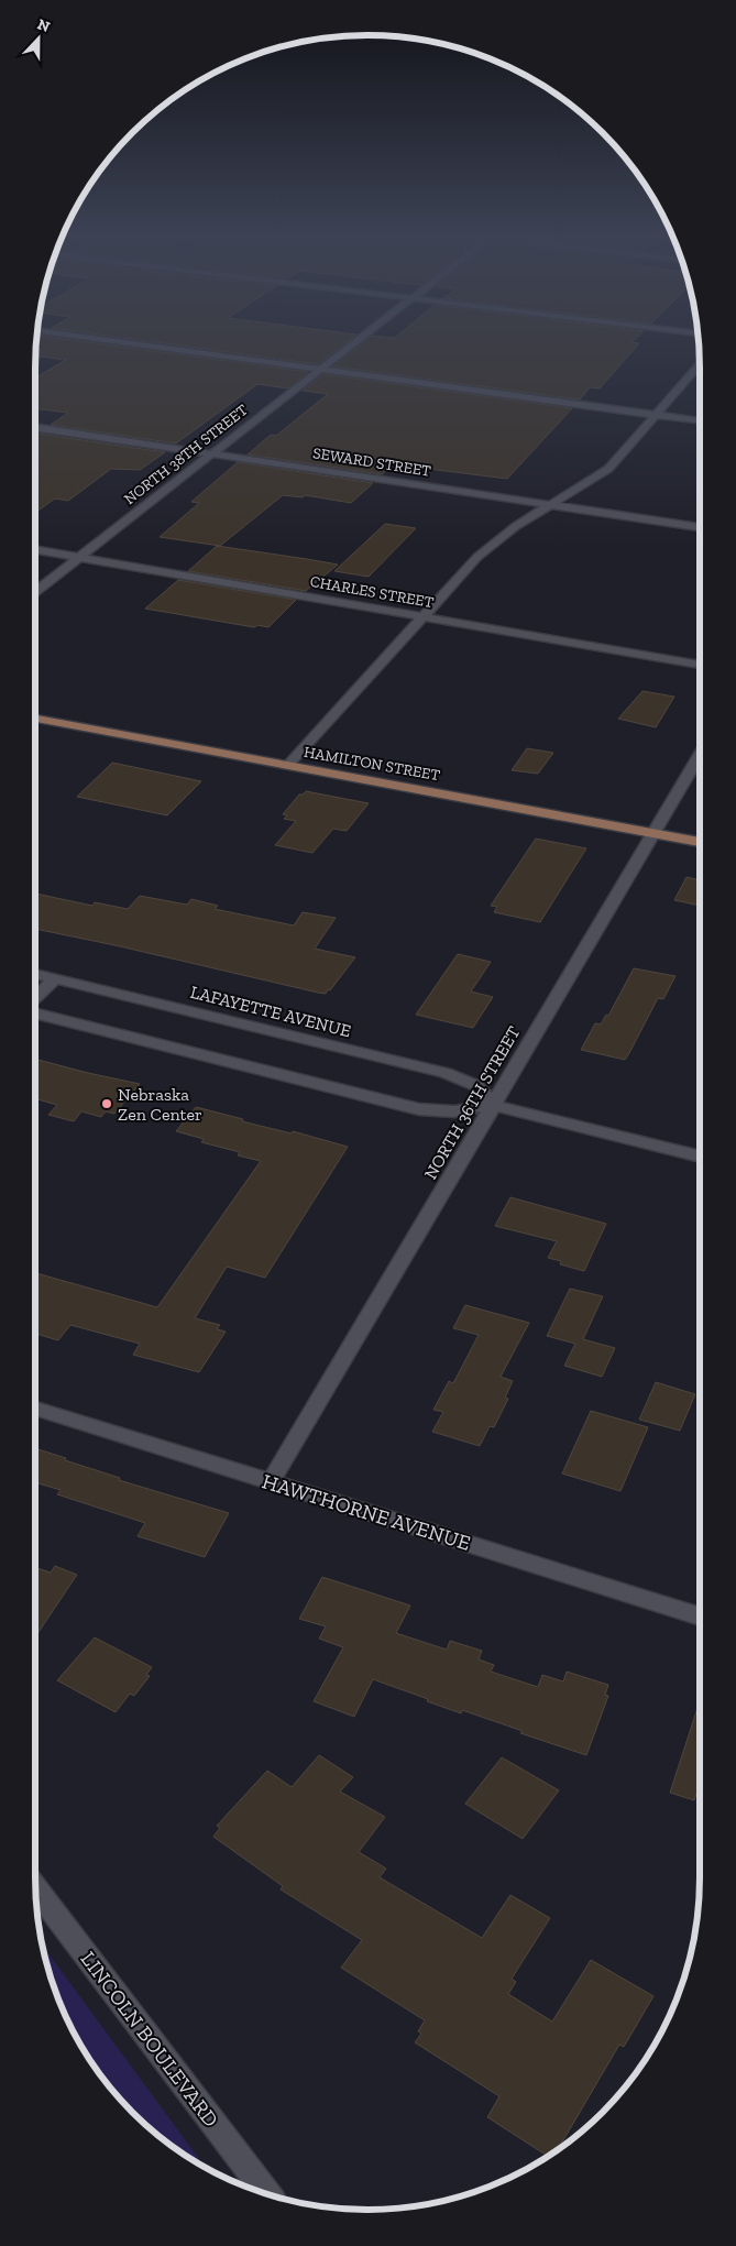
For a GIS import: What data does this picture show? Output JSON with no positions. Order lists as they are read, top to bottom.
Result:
{
  "streets": {
    "main road": ["HAMILTON STREET"],
    "street": [
      "NORTH 38TH STREET",
      "SEWARD STREET",
      "CHARLES STREET",
      "LAFAYETTE AVENUE",
      "NORTH 36TH STREET",
      "HAWTHORNE AVENUE",
      "LINCOLN BOULEVARD"
    ]
  },
  "crossings": [
    ["NORTH 38TH STREET", "SEWARD STREET"],
    ["NORTH 38TH STREET", "CHARLES STREET"],
    ["HAMILTON STREET", "NORTH 36TH STREET"],
    ["LAFAYETTE AVENUE", "NORTH 36TH STREET"],
    ["NORTH 36TH STREET", "HAWTHORNE AVENUE"]
  ],
  "places": ["Nebraska Zen Center"],
  "north": "top"
}
